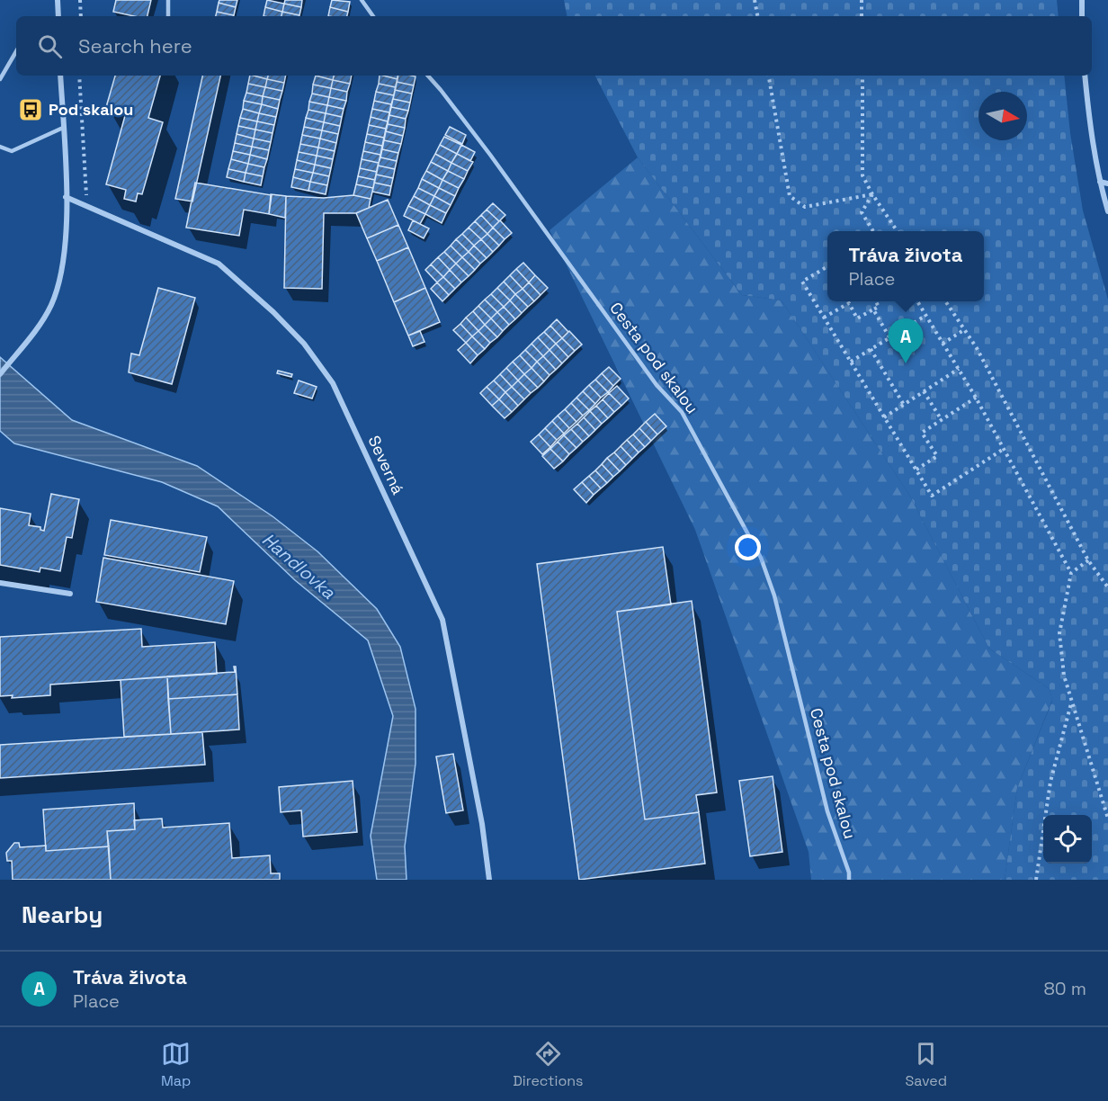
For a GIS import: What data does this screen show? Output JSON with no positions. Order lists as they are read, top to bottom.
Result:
{
  "streets": {
    "street": ["Severná"],
    "lane": ["Cesta pod skalou"]
  },
  "water": ["Handlovka"],
  "places": {
    "bus stop": ["Pod skalou"]
  },
  "north": "right",
  "page": {
    "search": "Search here",
    "popup": ["Tráva života", "Place"],
    "pins": "A",
    "heading": "Nearby",
    "list": [
      {
        "mark": "A",
        "name": "Tráva života",
        "note": "Place",
        "value": "80 m"
      }
    ],
    "nav": ["Map", "Directions", "Saved"]
  }
}
